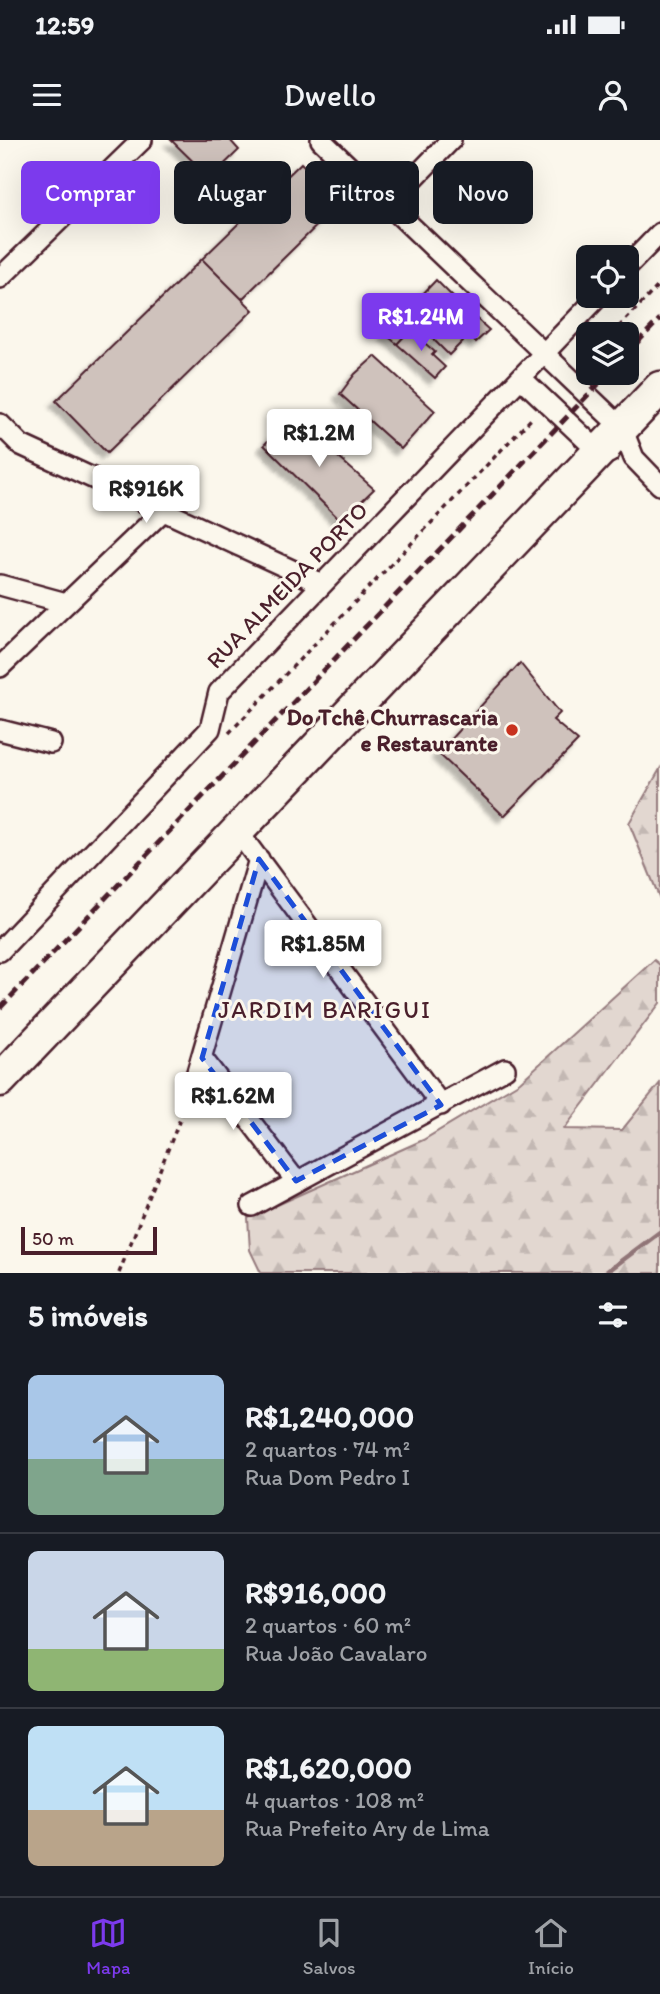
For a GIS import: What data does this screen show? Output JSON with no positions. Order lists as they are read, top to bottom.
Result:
{
  "streets": {
    "street": ["RUA ALMEIDA PORTO"]
  },
  "districts": ["JARDIM BARIGUI"],
  "places": ["Do Tchê Churrascaria e Restaurante"],
  "scale_bar": "50 m",
  "page": {
    "status": "12:59",
    "header": "Dwello",
    "chip": [
      "Comprar",
      "Alugar",
      "Filtros",
      "Novo"
    ],
    "price": [
      "R$1.24M",
      "R$1.2M",
      "R$916K",
      "R$1.85M",
      "R$1.62M"
    ],
    "scale": "50 m",
    "heading": "5 imóveis",
    "list": [
      {
        "name": "R$1,240,000",
        "note": "2 quartos · 74 m² · Rua Dom Pedro I"
      },
      {
        "name": "R$916,000",
        "note": "2 quartos · 60 m² · Rua João Cavalaro"
      },
      {
        "name": "R$1,620,000",
        "note": "4 quartos · 108 m² · Rua Prefeito Ary de Lima"
      }
    ],
    "tabs": ["Mapa", "Salvos", "Início"]
  }
}
